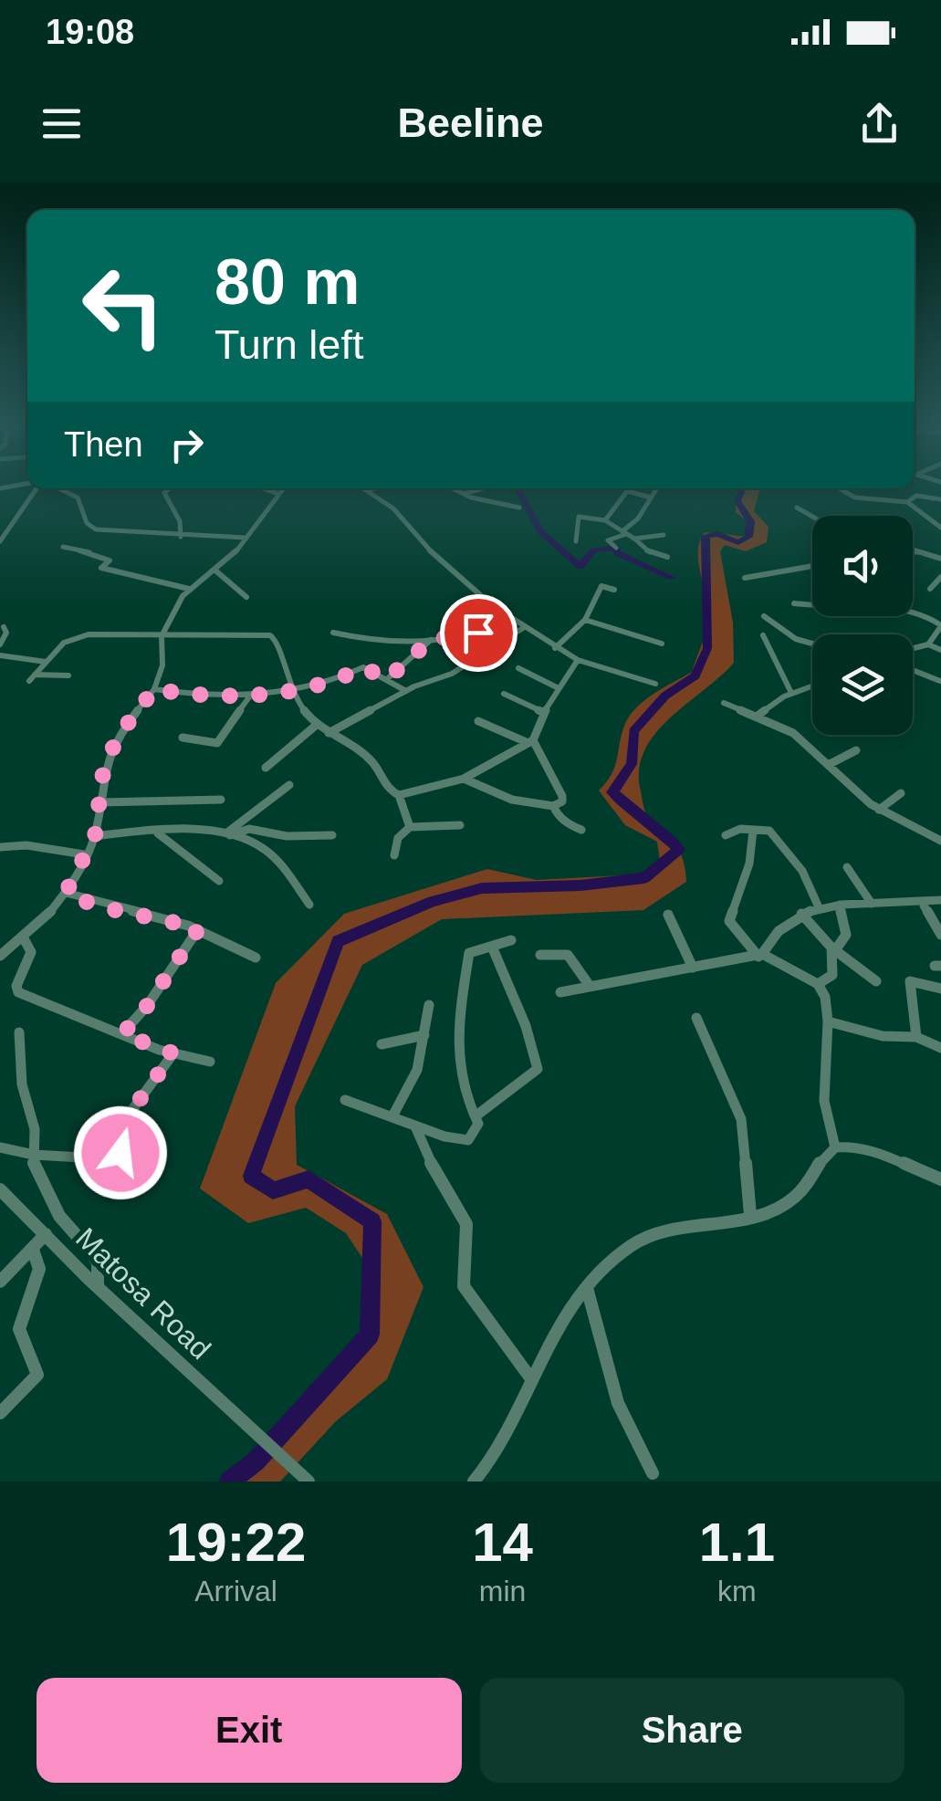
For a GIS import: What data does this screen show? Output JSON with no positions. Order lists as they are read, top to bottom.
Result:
{
  "streets": {
    "street": ["Matosa Road"]
  },
  "page": {
    "status": "19:08",
    "header": "Beeline",
    "turn": ["80 m", "Turn left"],
    "then": "Then",
    "eta": [
      "19:22",
      "Arrival",
      "14",
      "min",
      "1.1",
      "km"
    ],
    "buttons": ["Exit", "Share"]
  }
}
